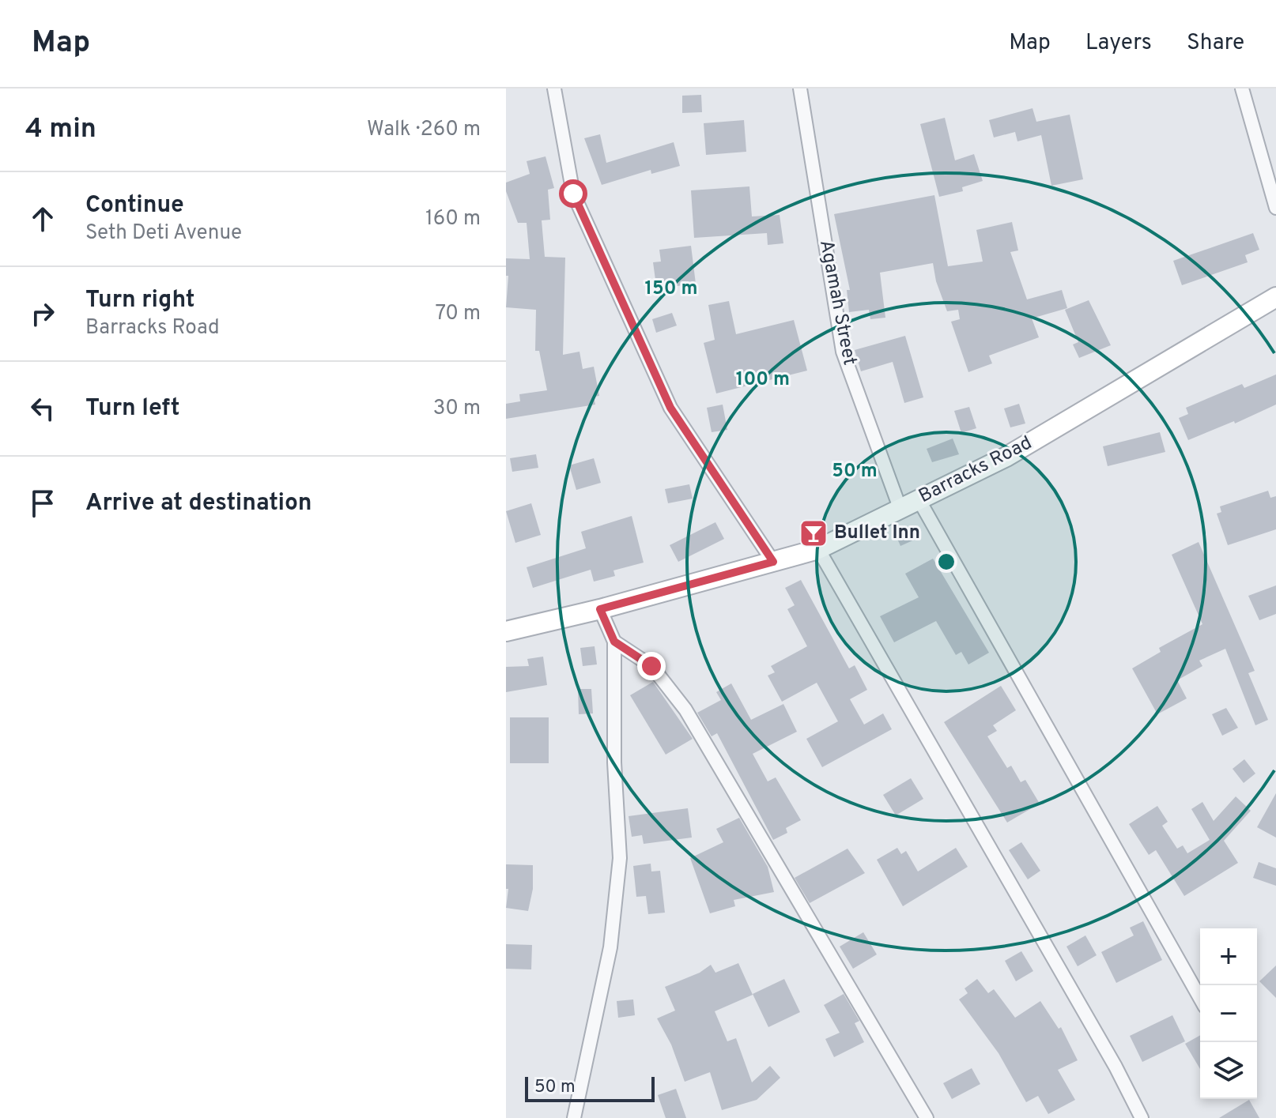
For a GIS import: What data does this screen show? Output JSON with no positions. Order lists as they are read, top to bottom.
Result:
{
  "streets": {
    "street": ["Agamah Street", "Barracks Road"]
  },
  "crossings": [
    ["Agamah Street", "Barracks Road"]
  ],
  "places": {
    "bar": ["Bullet Inn"]
  },
  "scale_bar": "50 m",
  "page": {
    "header": "Map",
    "nav": ["Map", "Layers", "Share"],
    "heading": ["4 min", "Walk · 260 m"],
    "list": [
      ["Continue", "Seth Deti Avenue", "160 m"],
      ["Turn right", "Barracks Road", "70 m"],
      ["Turn left", "30 m"],
      "Arrive at destination"
    ],
    "map_buttons": ["+", "−"],
    "scale": "50 m"
  },
  "rings": ["150 m", "100 m", "50 m"]
}
